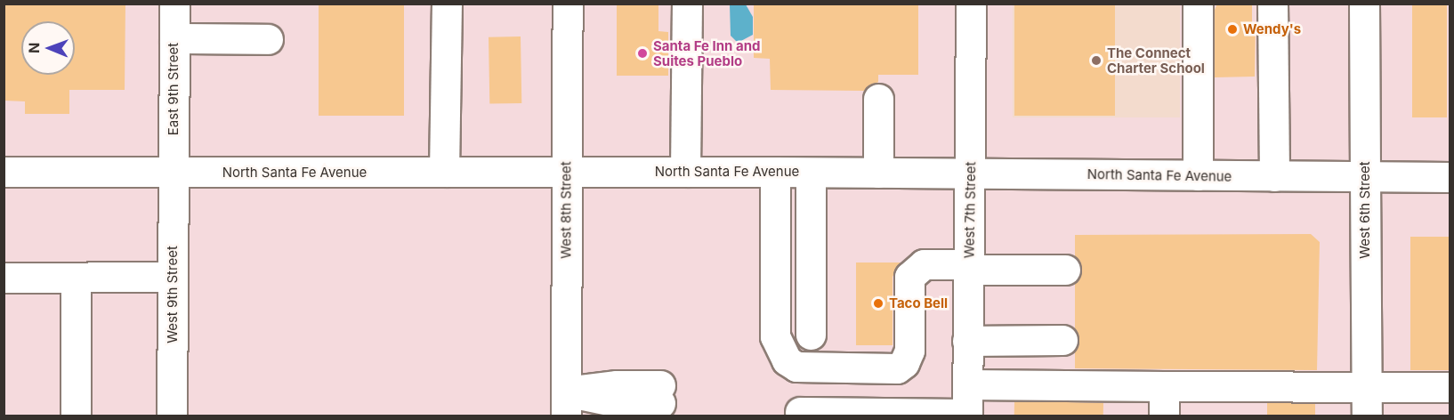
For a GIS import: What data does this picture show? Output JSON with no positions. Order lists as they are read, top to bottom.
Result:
{
  "streets": {
    "main road": [
      "East 9th Street",
      "North Santa Fe Avenue",
      "West 8th Street",
      "West 7th Street",
      "West 6th Street",
      "West 9th Street"
    ]
  },
  "crossings": [
    ["East 9th Street", "North Santa Fe Avenue"],
    ["East 9th Street", "West 9th Street"],
    ["North Santa Fe Avenue", "West 8th Street"],
    ["North Santa Fe Avenue", "West 7th Street"],
    ["North Santa Fe Avenue", "West 6th Street"],
    ["North Santa Fe Avenue", "West 9th Street"]
  ],
  "places": [
    "Wendy's",
    "Santa Fe Inn and Suites Pueblo",
    "The Connect Charter School",
    "Taco Bell"
  ],
  "north": "left"
}
